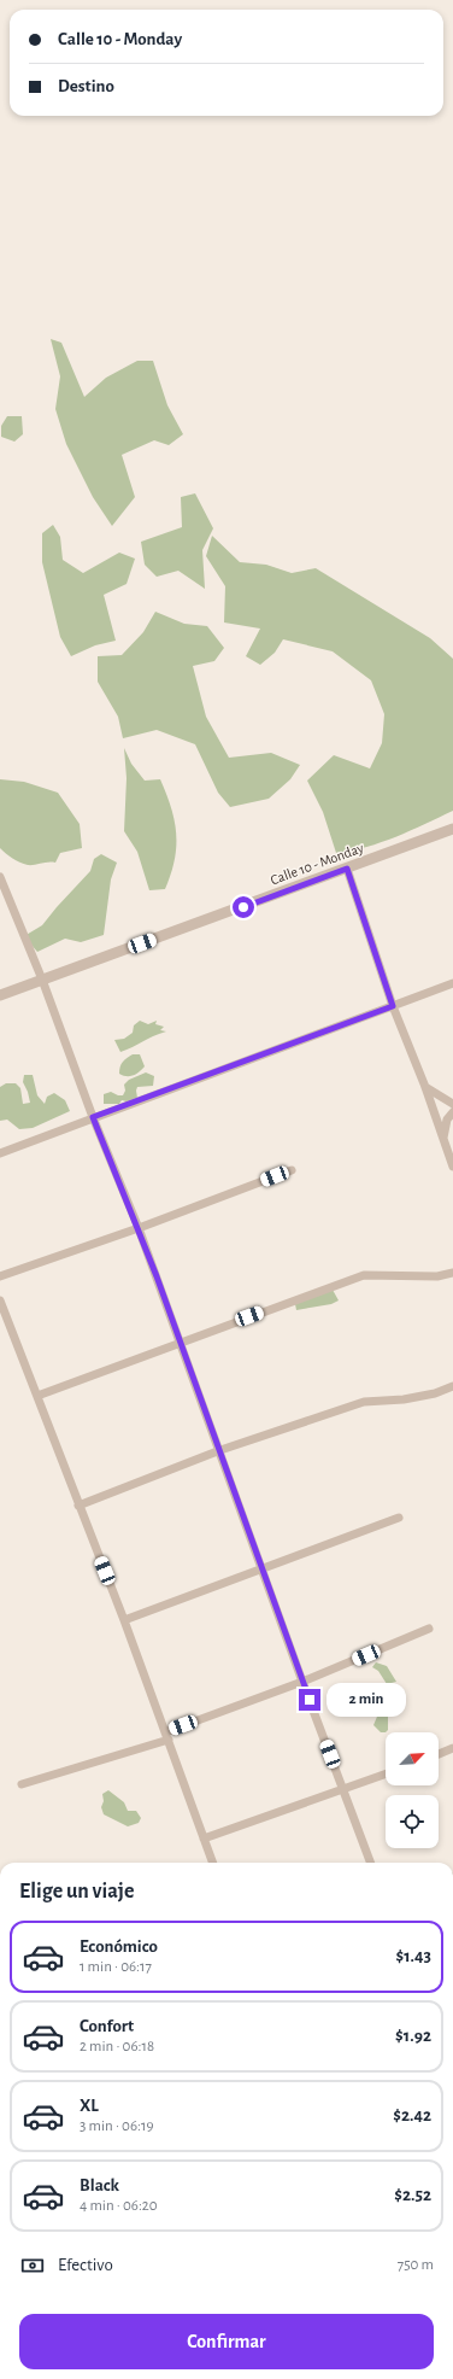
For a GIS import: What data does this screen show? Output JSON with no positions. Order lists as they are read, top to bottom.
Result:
{
  "streets": {
    "street": ["Calle 10 - Monday"]
  },
  "north": "top right",
  "page": {
    "banner": ["Calle 10 - Monday", "Destino"],
    "bubble": "2 min",
    "heading": "Elige un viaje",
    "list": [
      {
        "name": "Económico",
        "note": "1 min · 06:17",
        "value": "$1.43"
      },
      {
        "name": "Confort",
        "note": "2 min · 06:18",
        "value": "$1.92"
      },
      {
        "name": "XL",
        "note": "3 min · 06:19",
        "value": "$2.42"
      },
      {
        "name": "Black",
        "note": "4 min · 06:20",
        "value": "$2.52"
      }
    ],
    "pay": ["Efectivo", "750 m"],
    "buttons": "Confirmar"
  }
}
